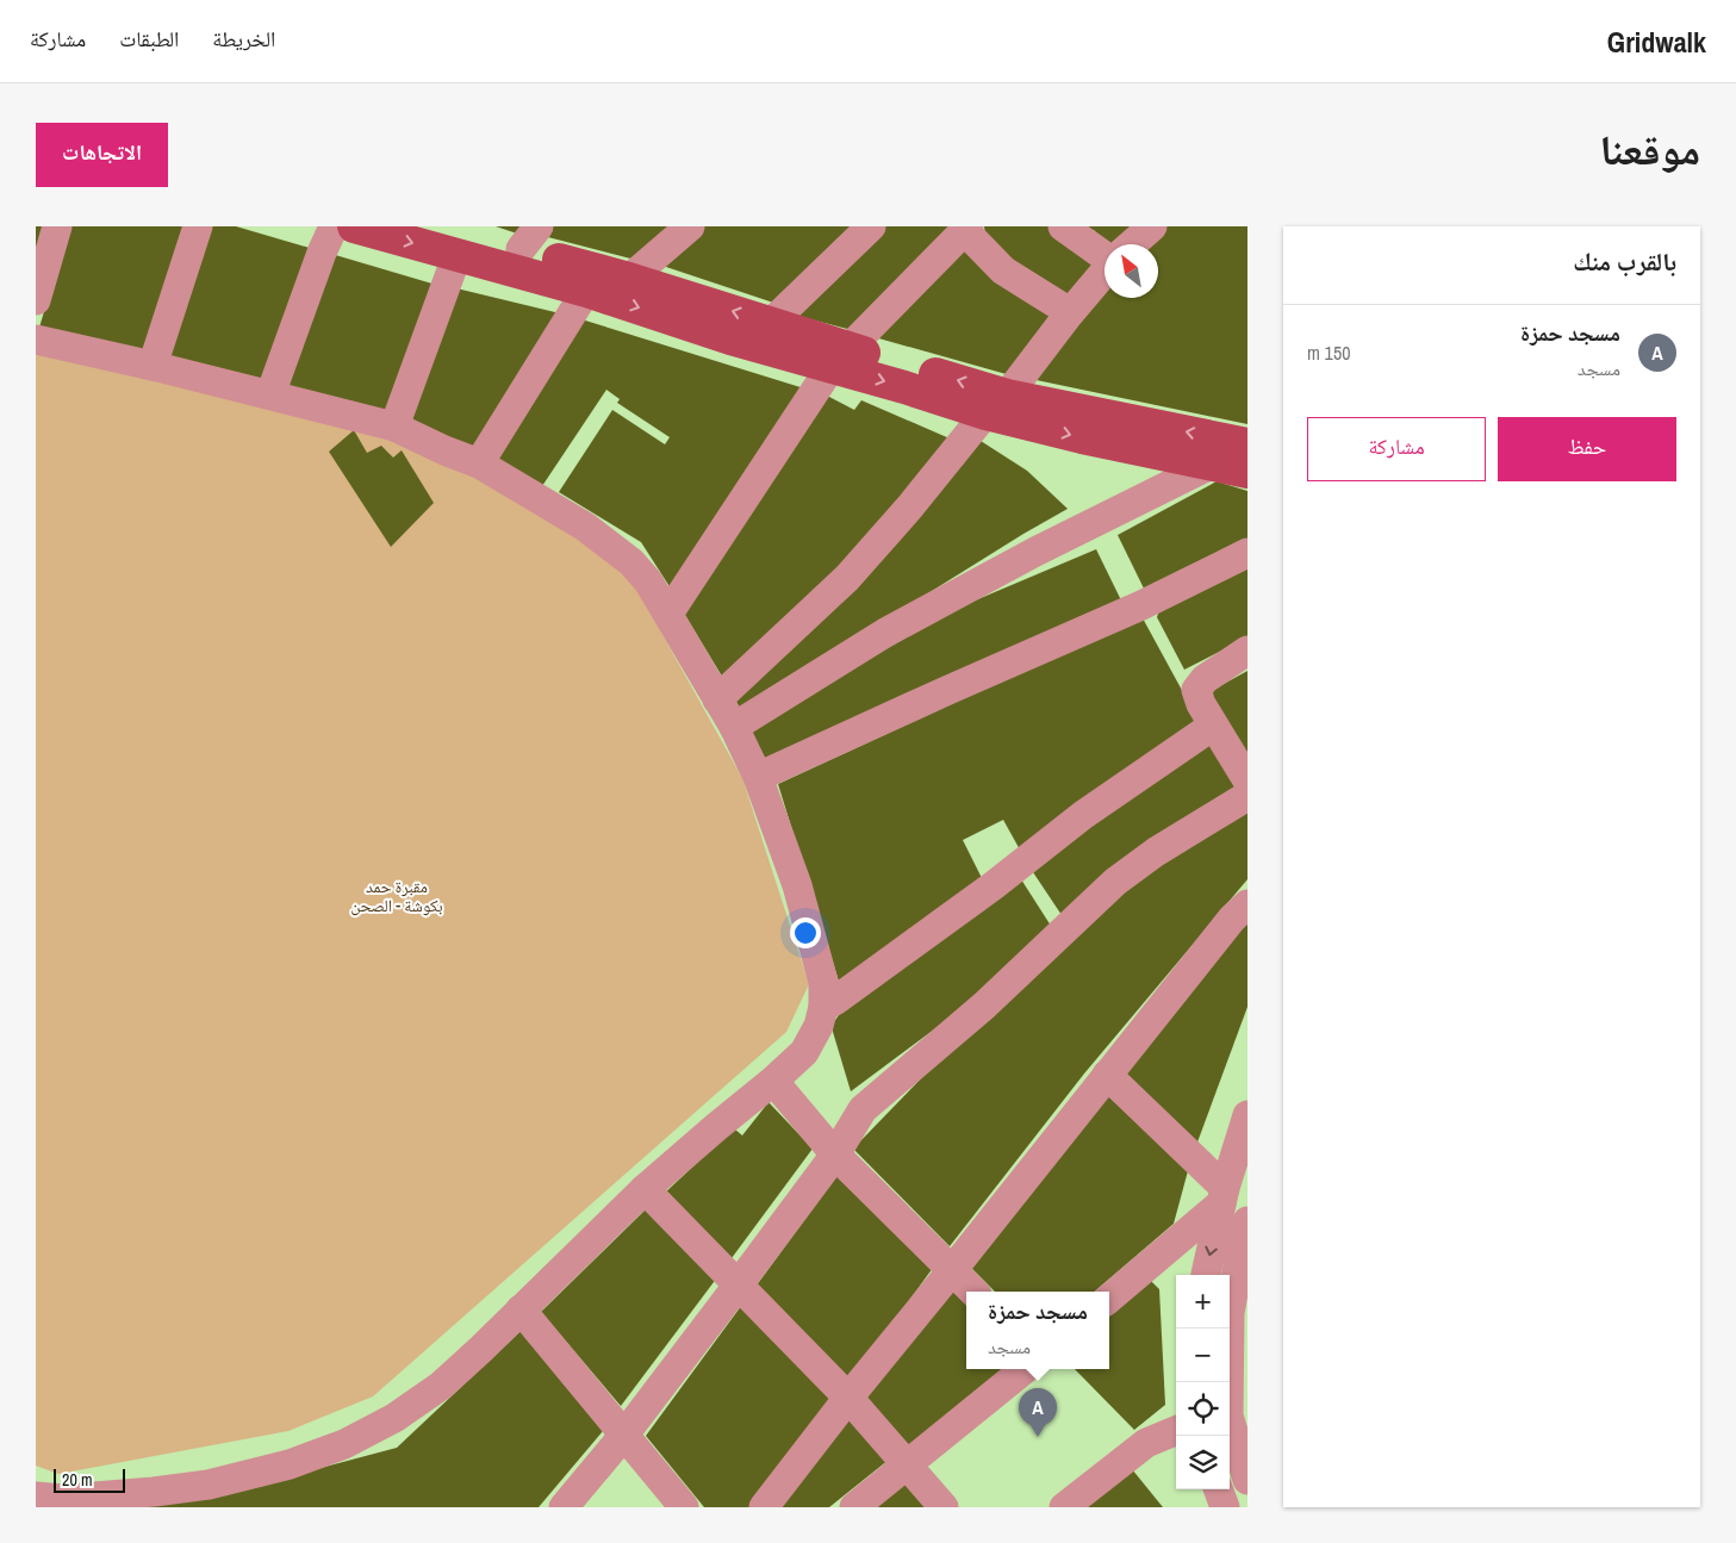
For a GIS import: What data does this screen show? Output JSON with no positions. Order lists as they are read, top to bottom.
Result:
{
  "parks": ["مقبرة حمد بكوشة - الصحن"],
  "scale_bar": "20 m",
  "north": "top left",
  "page": {
    "header": "Gridwalk",
    "nav": ["الخريطة", "الطبقات", "مشاركة"],
    "title": "موقعنا",
    "buttons": [
      "الاتجاهات",
      ["حفظ", "مشاركة"]
    ],
    "heading": "بالقرب منك",
    "list": [
      {
        "mark": "A",
        "name": "مسجد حمزة",
        "note": "مسجد",
        "value": "150 m"
      }
    ],
    "map_buttons": ["+", "−"],
    "popup": ["مسجد حمزة", "مسجد"],
    "pins": "A",
    "scale": "20 m"
  }
}
